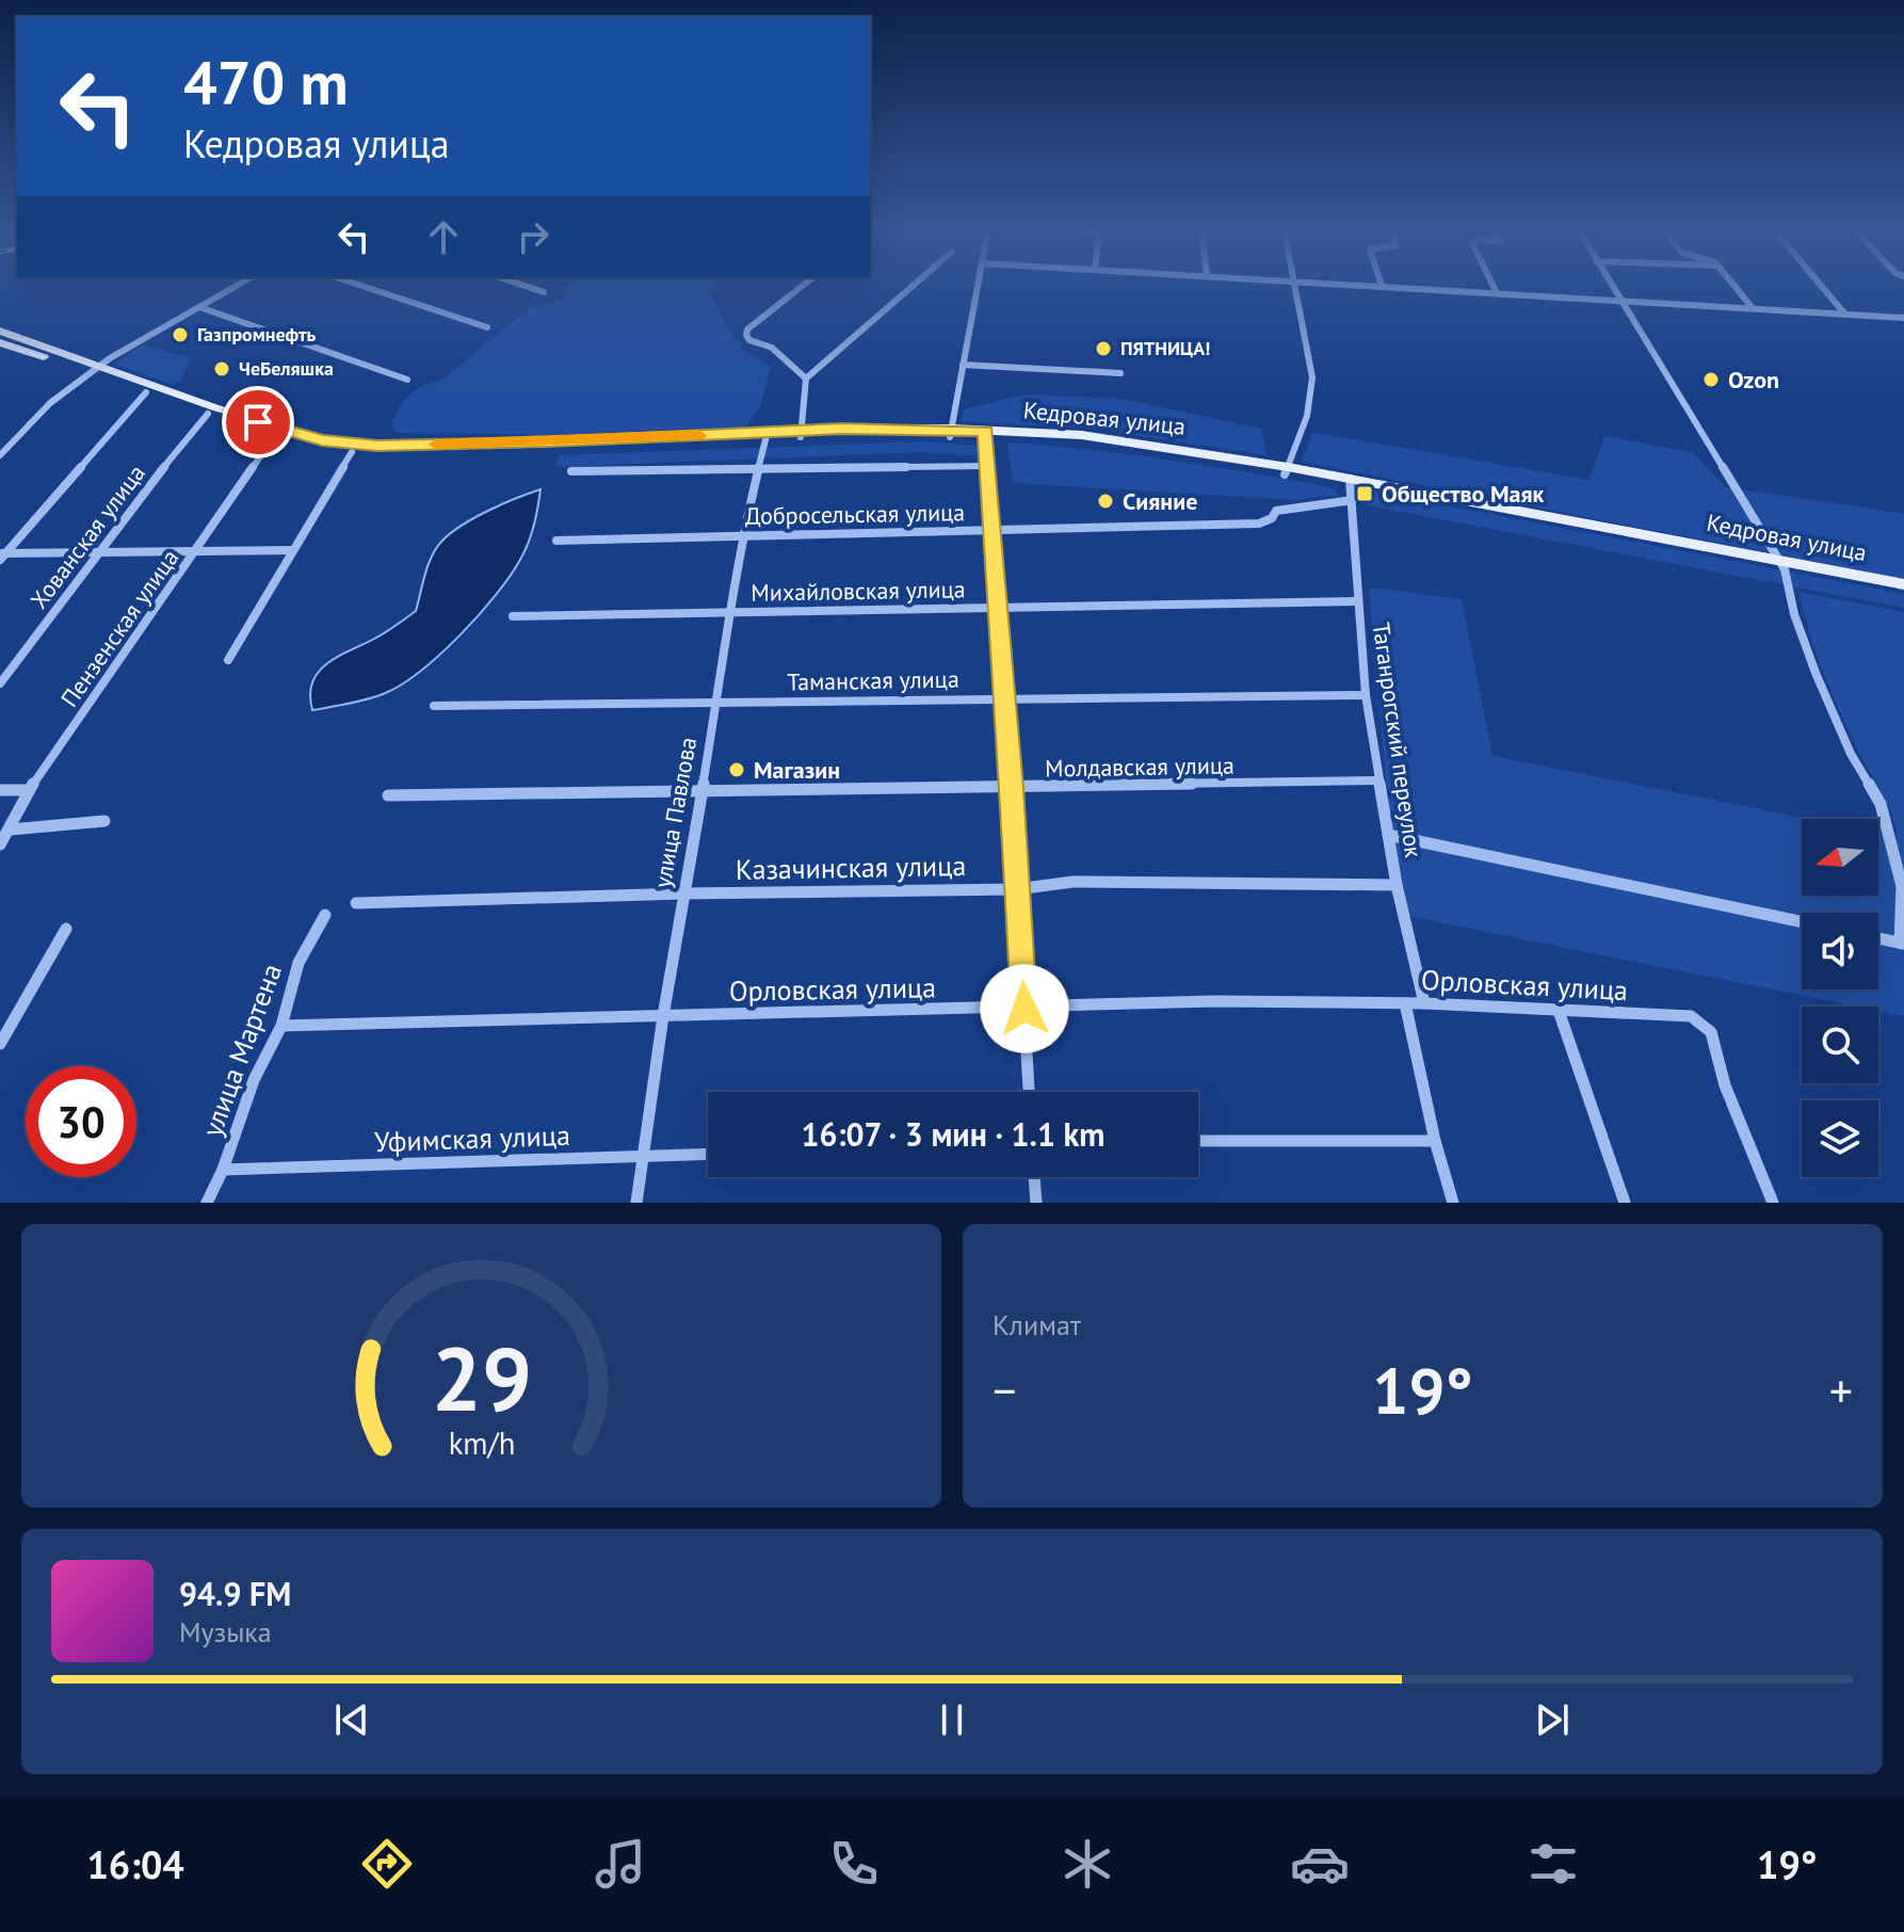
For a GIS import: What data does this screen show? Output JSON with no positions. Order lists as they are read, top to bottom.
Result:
{
  "streets": {
    "main road": ["Кедровая улица"],
    "street": [
      "Добросельская улица",
      "Хованская улица",
      "Михайловская улица",
      "Пензенская улица",
      "Таманская улица",
      "Таганрогский переулок",
      "Молдавская улица",
      "улица Павлова",
      "Казачинская улица",
      "Орловская улица",
      "улица Мартена",
      "Уфимская улица"
    ]
  },
  "crossings": [
    ["Кедровая улица", "Добросельская улица"],
    ["Кедровая улица", "Хованская улица"],
    ["Кедровая улица", "Пензенская улица"],
    ["Кедровая улица", "Таганрогский переулок"],
    ["Кедровая улица", "улица Павлова"],
    ["Добросельская улица", "Таганрогский переулок"],
    ["Добросельская улица", "улица Павлова"],
    ["Михайловская улица", "Таганрогский переулок"],
    ["Михайловская улица", "улица Павлова"],
    ["Таманская улица", "Таганрогский переулок"],
    ["Таманская улица", "улица Павлова"],
    ["Таганрогский переулок", "Молдавская улица"],
    ["Таганрогский переулок", "Казачинская улица"],
    ["Таганрогский переулок", "Орловская улица"],
    ["Молдавская улица", "улица Павлова"],
    ["улица Павлова", "Казачинская улица"],
    ["улица Павлова", "Орловская улица"],
    ["улица Павлова", "Уфимская улица"],
    ["Орловская улица", "улица Мартена"],
    ["улица Мартена", "Уфимская улица"]
  ],
  "places": {
    "other": [
      "Газпромнефть",
      "ПЯТНИЦА!",
      "ЧеБеляшка",
      "Ozon",
      "Сияние",
      "Магазин"
    ],
    "transit": ["Общество Маяк"]
  },
  "north": "left",
  "page": {
    "turn": ["470 m", "Кедровая улица"],
    "limit": "30",
    "trip": "16:07 · 3 мин · 1.1 km",
    "tile": "Климат",
    "heat": ["−", "19°", "+"],
    "song": ["94.9 FM", "Музыка"],
    "tabs": ["16:04", "19°"],
    "gauge": ["29", "km/h"]
  }
}
